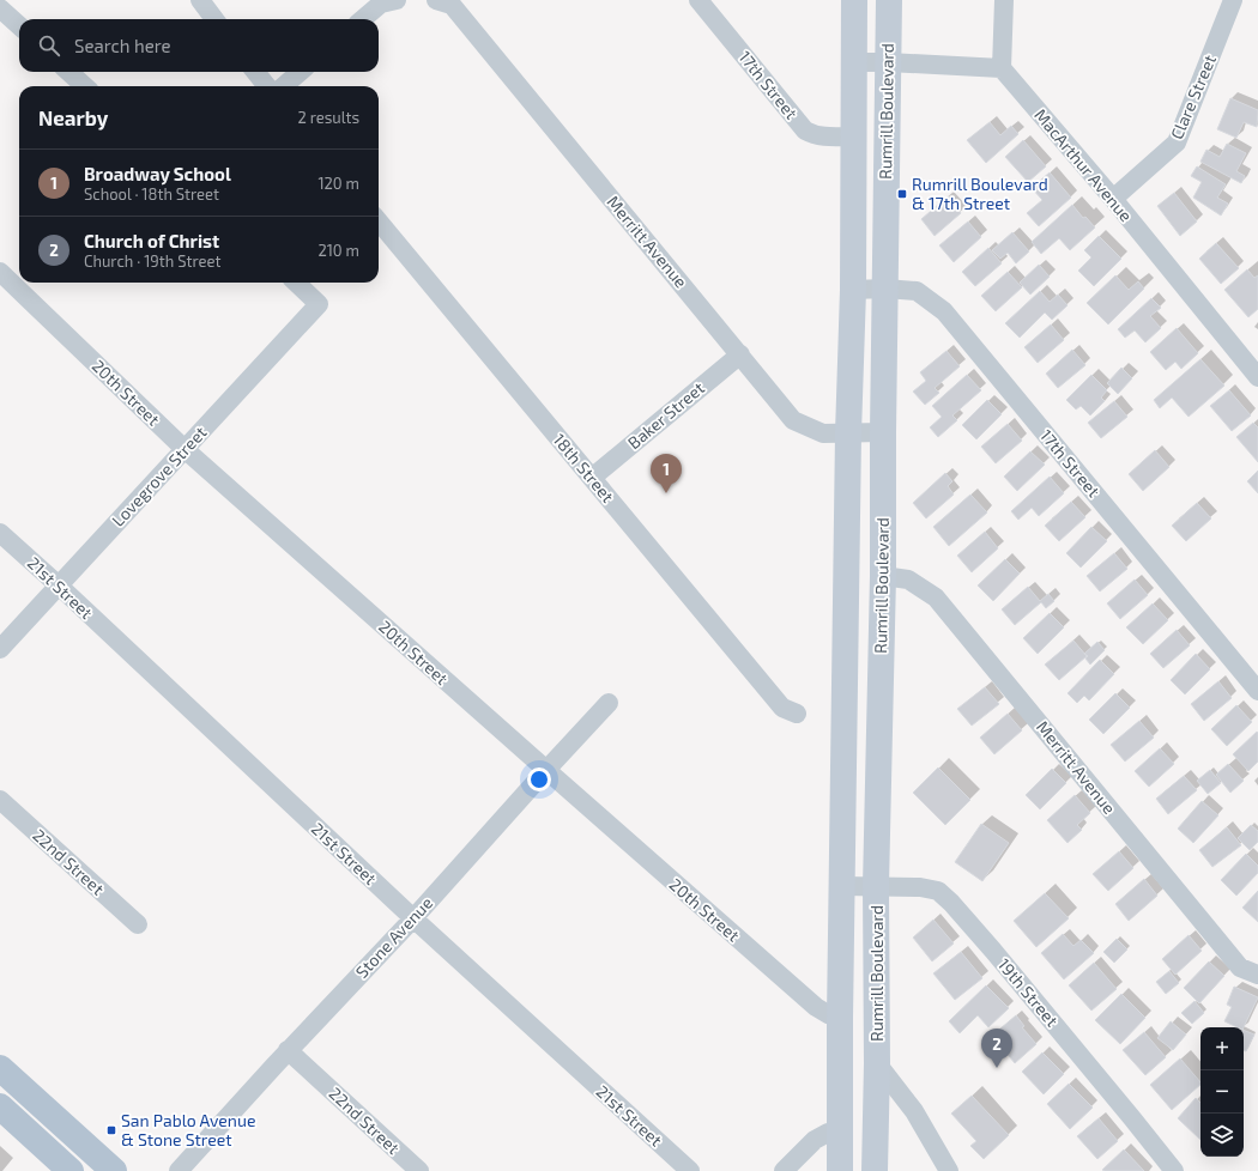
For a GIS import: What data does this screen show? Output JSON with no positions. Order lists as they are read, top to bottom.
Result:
{
  "streets": {
    "main road": ["Rumrill Boulevard"],
    "street": [
      "17th Street",
      "Clare Street",
      "MacArthur Avenue",
      "Merritt Avenue",
      "20th Street",
      "Baker Street",
      "18th Street",
      "Lovegrove Street",
      "21st Street",
      "22nd Street",
      "Stone Avenue",
      "19th Street"
    ]
  },
  "crossings": [
    ["17th Street", "Rumrill Boulevard"],
    ["Clare Street", "MacArthur Avenue"],
    ["Rumrill Boulevard", "Merritt Avenue"],
    ["Rumrill Boulevard", "20th Street"],
    ["Rumrill Boulevard", "19th Street"],
    ["Merritt Avenue", "Baker Street"],
    ["20th Street", "Lovegrove Street"],
    ["20th Street", "Stone Avenue"],
    ["Baker Street", "18th Street"],
    ["Lovegrove Street", "21st Street"],
    ["21st Street", "Stone Avenue"],
    ["22nd Street", "Stone Avenue"]
  ],
  "places": {
    "transit": ["Rumrill Boulevard & 17th Street", "San Pablo Avenue & Stone Street"]
  },
  "page": {
    "search": "Search here",
    "heading": ["Nearby", "2 results"],
    "list": [
      {
        "mark": "1",
        "name": "Broadway School",
        "note": "School · 18th Street",
        "value": "120 m"
      },
      {
        "mark": "2",
        "name": "Church of Christ",
        "note": "Church · 19th Street",
        "value": "210 m"
      }
    ],
    "pins": ["1", "2"],
    "map_buttons": ["+", "−"]
  }
}
